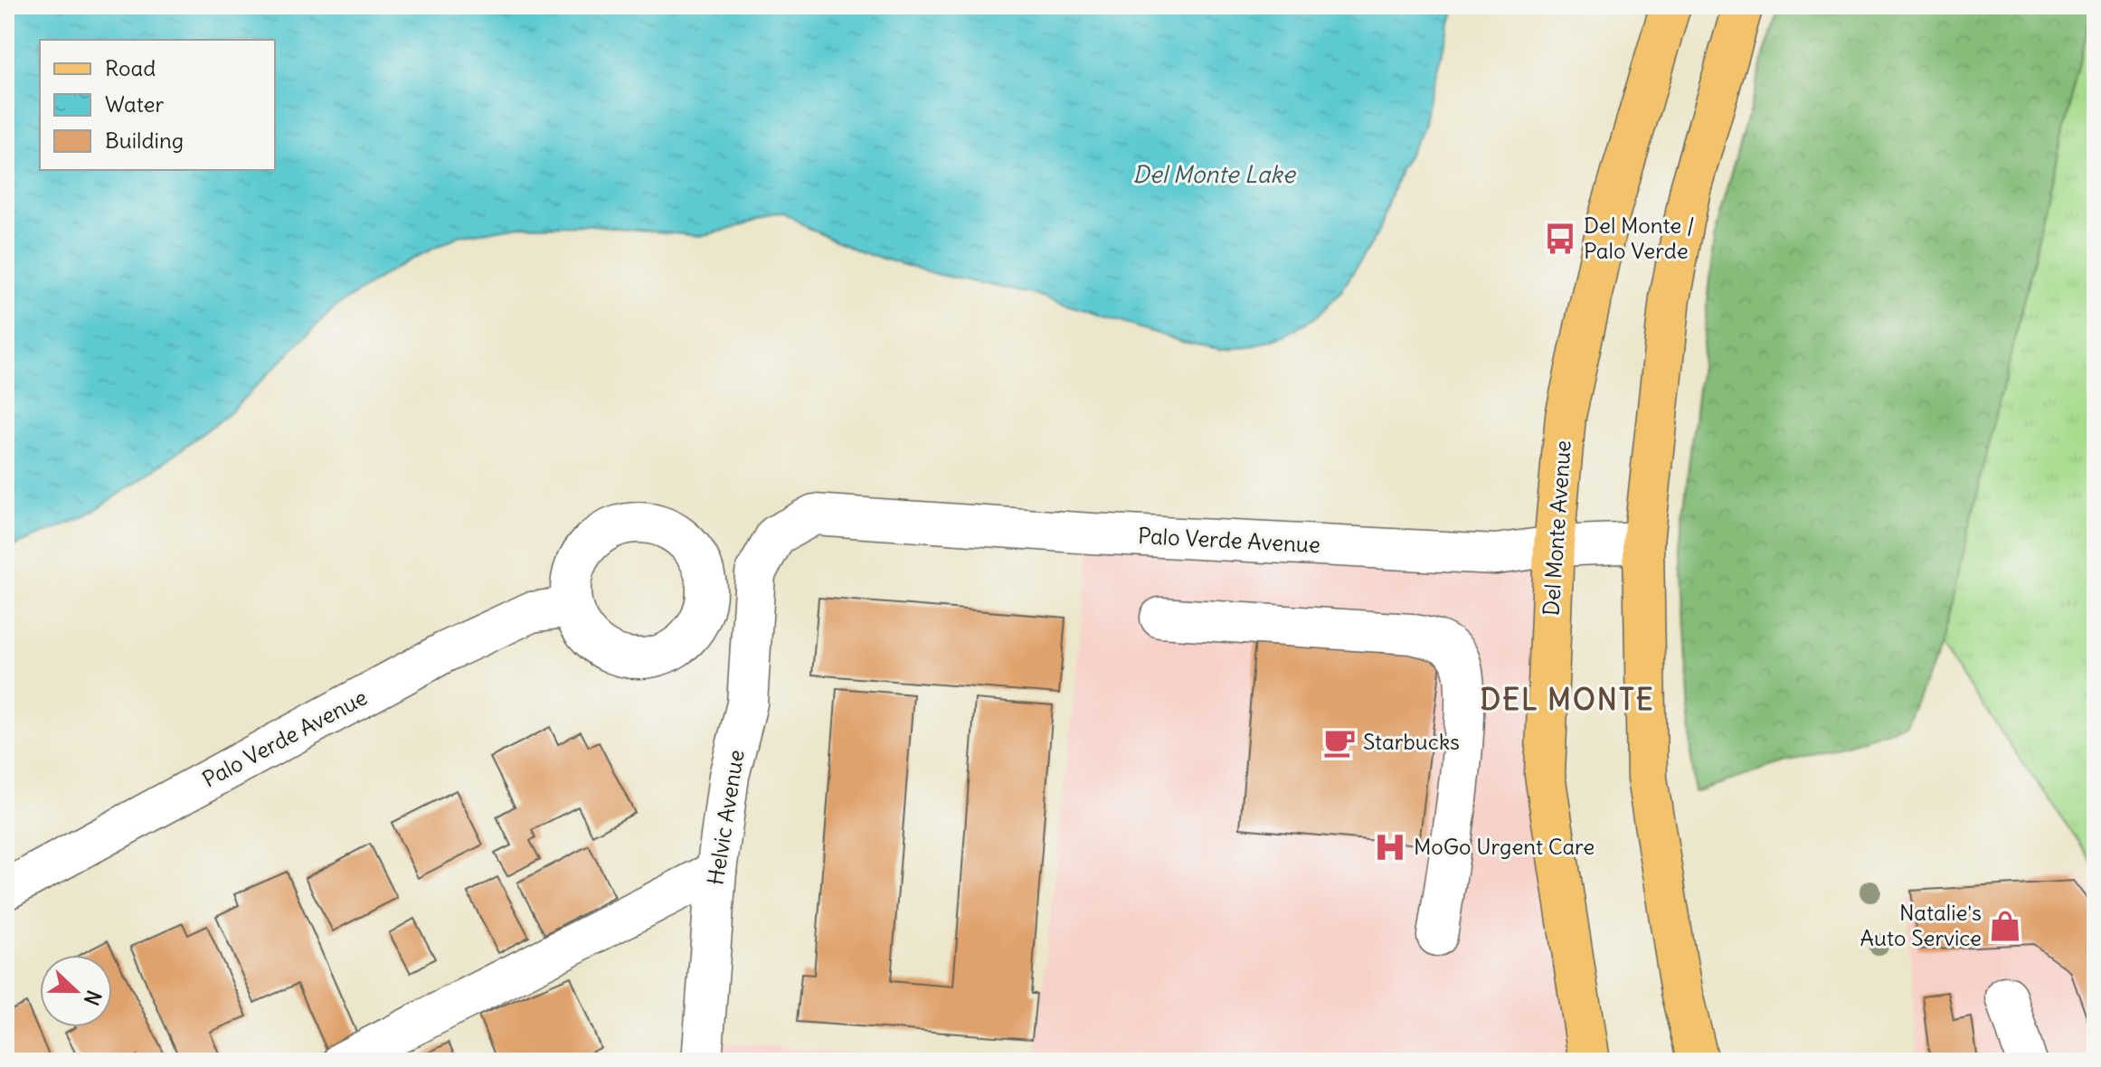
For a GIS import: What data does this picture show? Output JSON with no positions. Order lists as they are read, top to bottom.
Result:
{
  "streets": {
    "main road": ["Del Monte Avenue"],
    "street": ["Palo Verde Avenue", "Helvic Avenue"]
  },
  "crossings": [
    ["Del Monte Avenue", "Palo Verde Avenue"],
    ["Palo Verde Avenue", "Helvic Avenue"]
  ],
  "districts": ["DEL MONTE"],
  "water": ["Del Monte Lake"],
  "places": {
    "bus stop": ["Del Monte / Palo Verde"],
    "cafe": ["Starbucks"],
    "hospital": ["MoGo Urgent Care"],
    "shop": ["Natalie's Auto Service"]
  },
  "legend": ["Road", "Water", "Building"],
  "north": "right"
}
